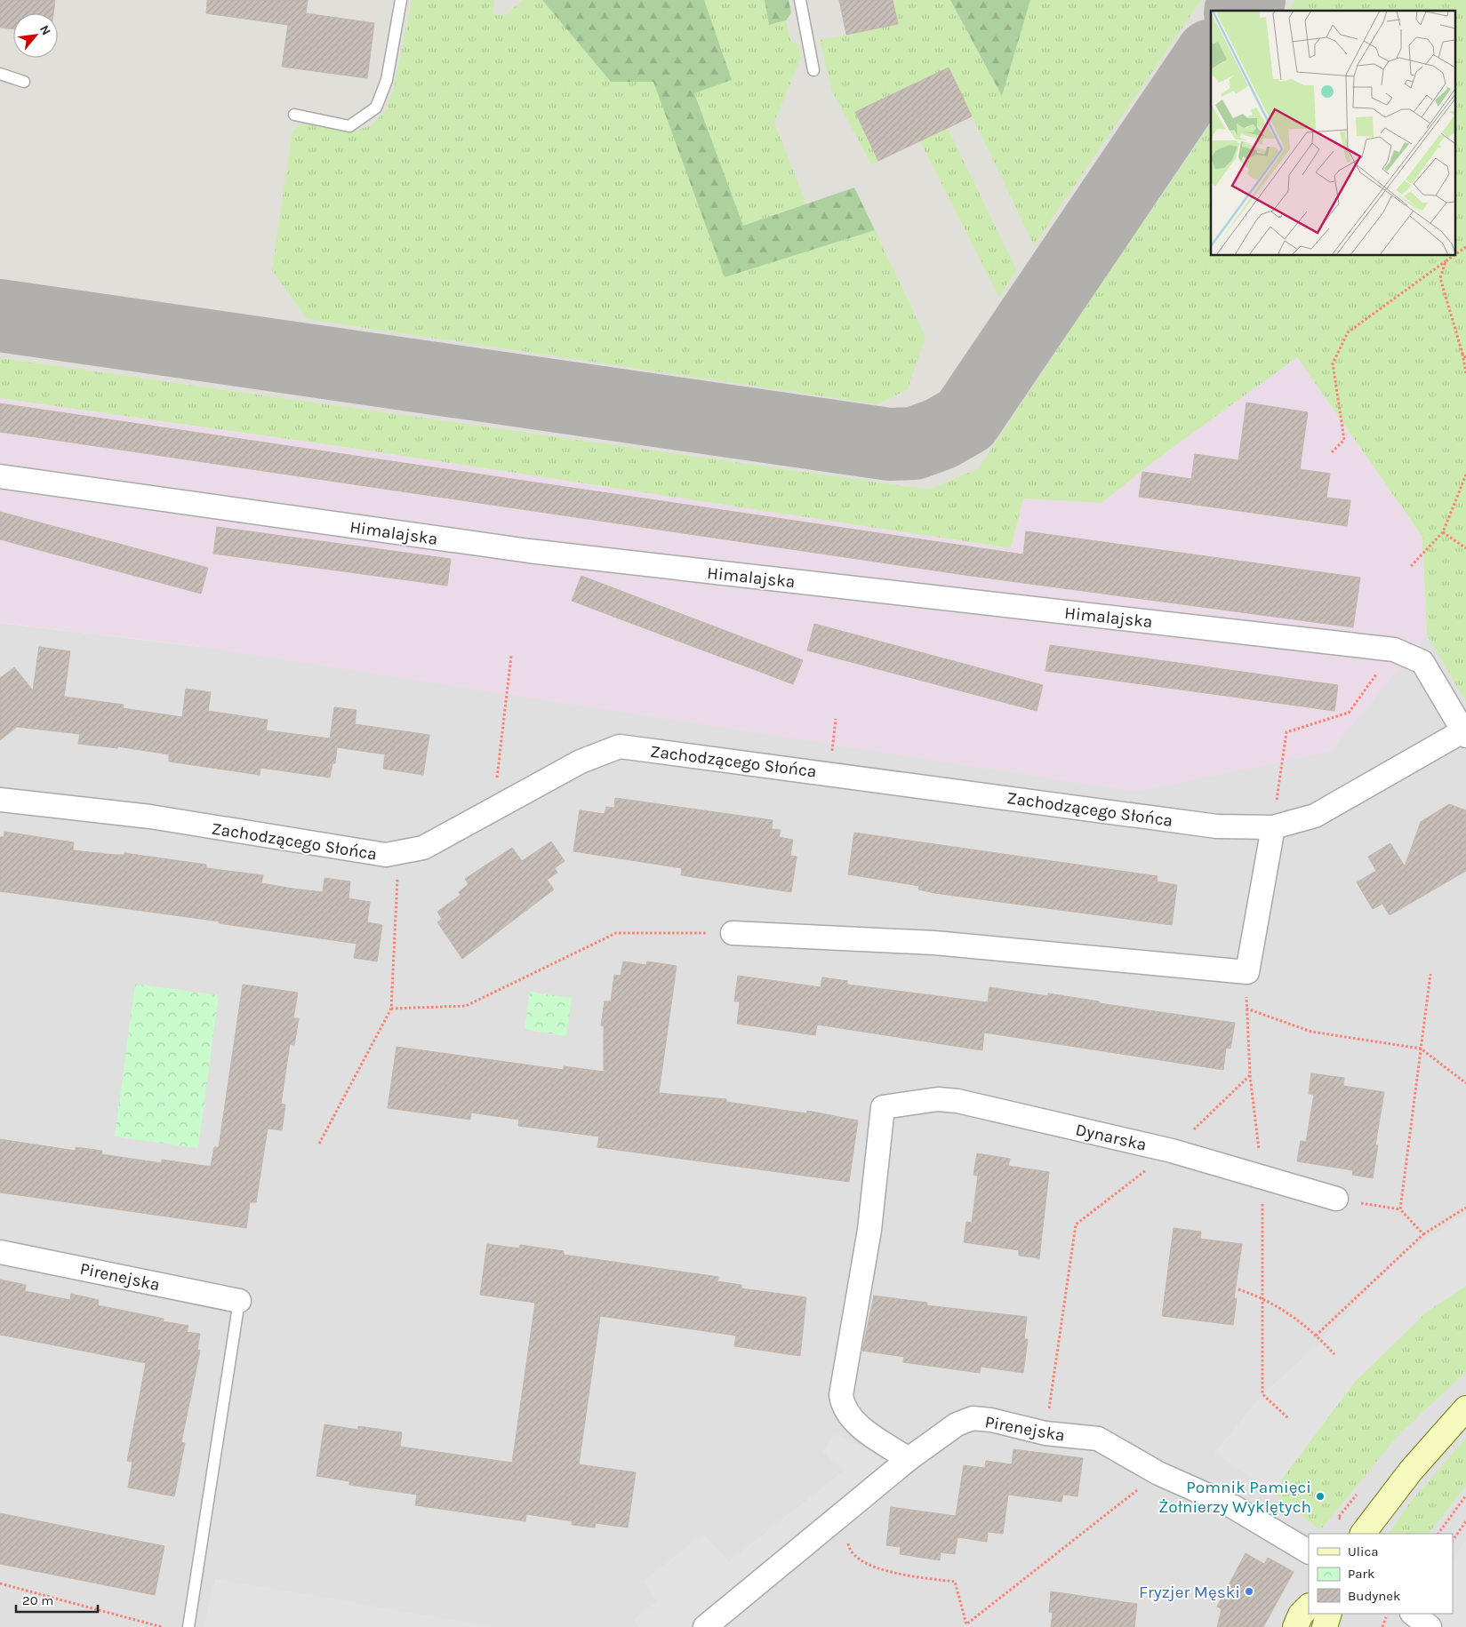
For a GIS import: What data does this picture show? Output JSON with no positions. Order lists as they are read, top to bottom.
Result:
{
  "streets": {
    "street": [
      "Himalajska",
      "Zachodzącego Słońca",
      "Dynarska",
      "Pirenejska"
    ]
  },
  "crossings": [
    ["Himalajska", "Zachodzącego Słońca"],
    ["Dynarska", "Pirenejska"]
  ],
  "places": ["Pomnik Pamięci Żołnierzy Wyklętych", "Fryzjer Męski"],
  "legend": ["Ulica", "Park", "Budynek"],
  "scale_bar": "20 m",
  "north": "top right"
}
